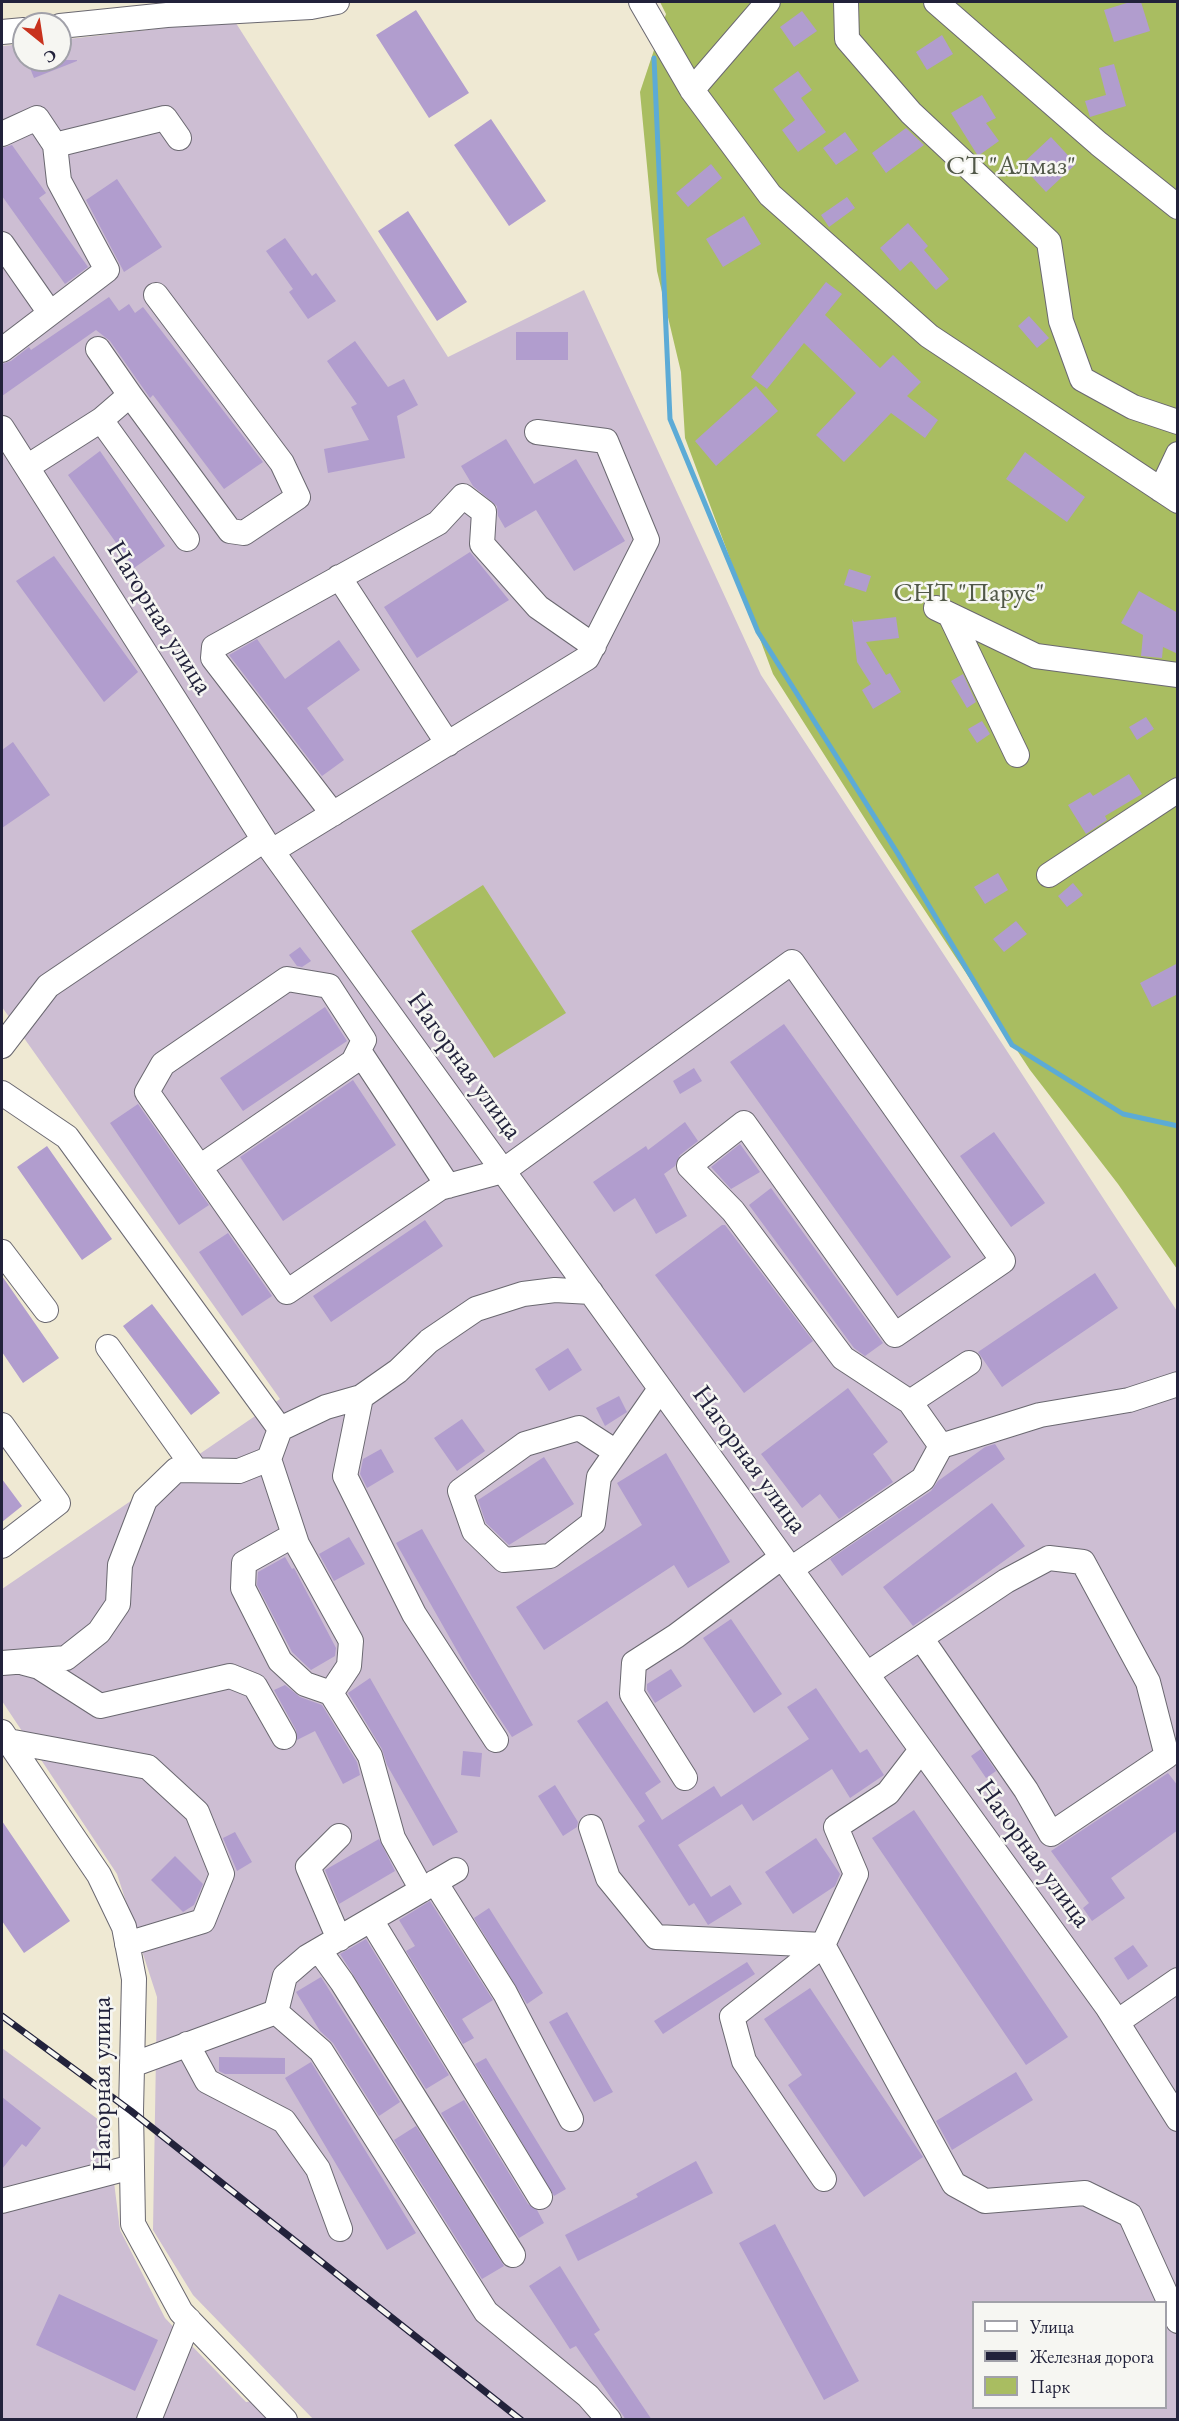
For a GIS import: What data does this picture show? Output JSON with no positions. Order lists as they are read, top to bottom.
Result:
{
  "streets": {
    "street": ["Нагорная улица"]
  },
  "parks": ["СТ \"Алмаз\"", "СНТ \"Парус\""],
  "legend": ["Улица", "Железная дорога", "Парк"],
  "north": "bottom right"
}
